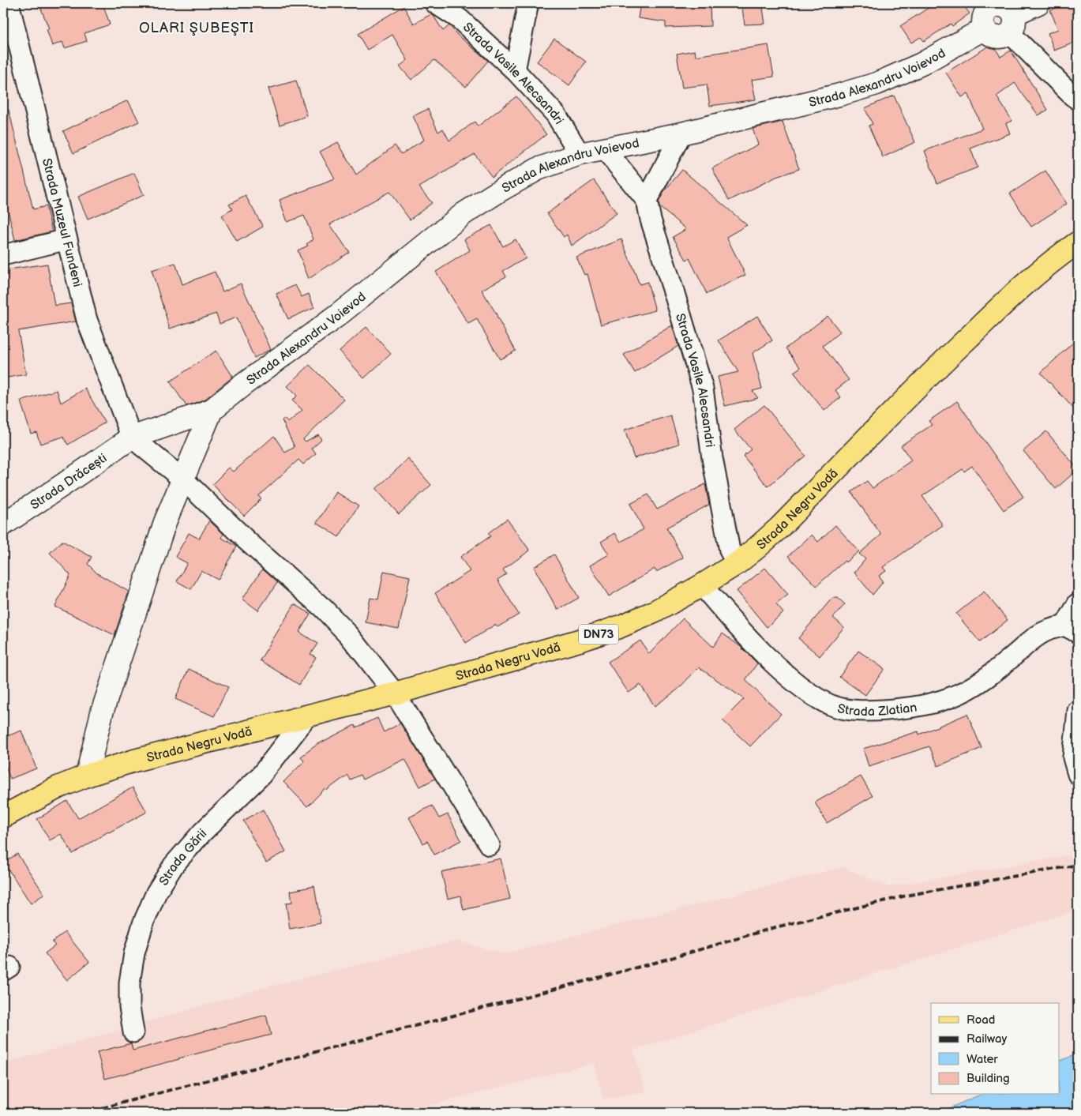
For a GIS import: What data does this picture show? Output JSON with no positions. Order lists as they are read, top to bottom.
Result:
{
  "streets": {
    "main road": [
      "Strada Alexandru Voievod",
      "Strada Drăcești",
      "Strada Negru Vodă",
      "DN73"
    ],
    "street": [
      "Strada Vasile Alecsandri",
      "Strada Muzeul Fundeni",
      "Strada Zlatian",
      "Strada Gării"
    ]
  },
  "crossings": [
    ["Strada Vasile Alecsandri", "Strada Alexandru Voievod"],
    ["Strada Vasile Alecsandri", "Strada Negru Vodă"],
    ["Strada Alexandru Voievod", "Strada Drăcești"],
    ["Strada Muzeul Fundeni", "Strada Drăcești"],
    ["Strada Negru Vodă", "Strada Zlatian"],
    ["Strada Negru Vodă", "Strada Gării"]
  ],
  "districts": ["OLARI ŞUBEŞTI"],
  "legend": [
    "Road",
    "Railway",
    "Water",
    "Building"
  ]
}
